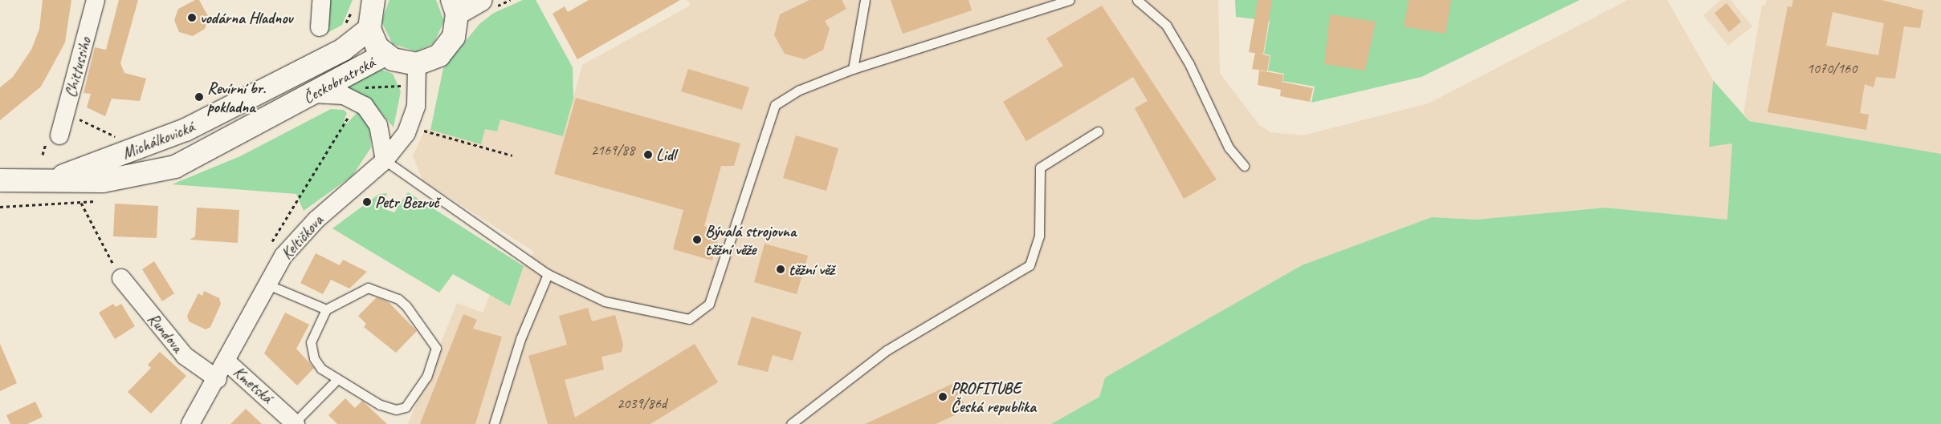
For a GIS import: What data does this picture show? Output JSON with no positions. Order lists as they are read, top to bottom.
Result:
{
  "streets": {
    "street": [
      "Chittussiho",
      "Českobratrská",
      "Michálkovická",
      "Keltičkova",
      "Rundova",
      "Kmetská"
    ]
  },
  "crossings": [
    ["Českobratrská", "Michálkovická"],
    ["Keltičkova", "Rundova"],
    ["Keltičkova", "Kmetská"]
  ],
  "places": [
    "vodárna Hladnov",
    "Revírní br. pokladna",
    "Lidl",
    "Petr Bezruč",
    "Bývalá strojovna těžní věže",
    "těžní věž",
    "PROFITUBE Česká republika"
  ],
  "house_numbers": ["1070/160", "2169/88", "2039/86d"]
}
